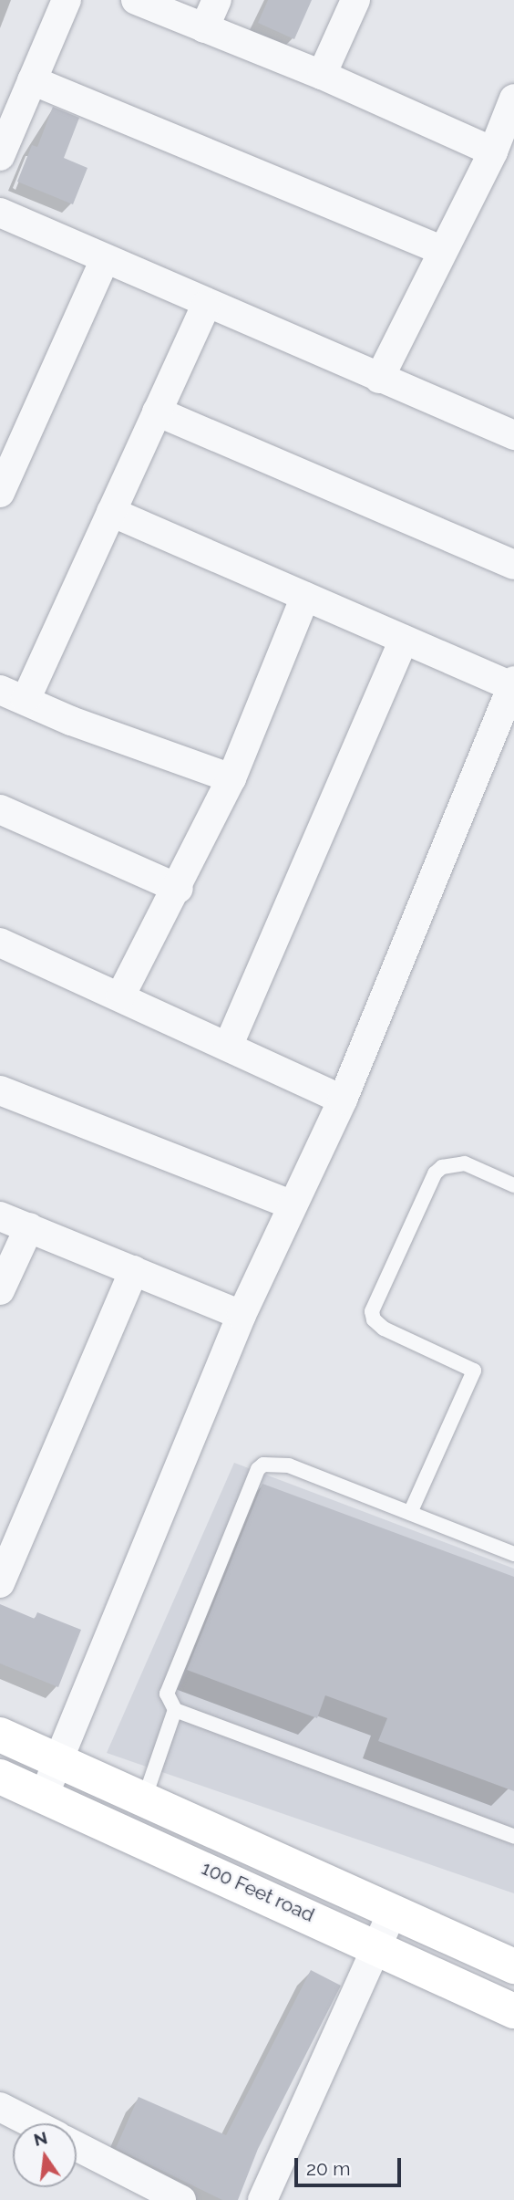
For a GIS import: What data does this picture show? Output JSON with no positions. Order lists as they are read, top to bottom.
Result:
{
  "streets": {
    "street": ["100 Feet road"]
  },
  "scale_bar": "20 m",
  "north": "top"
}
